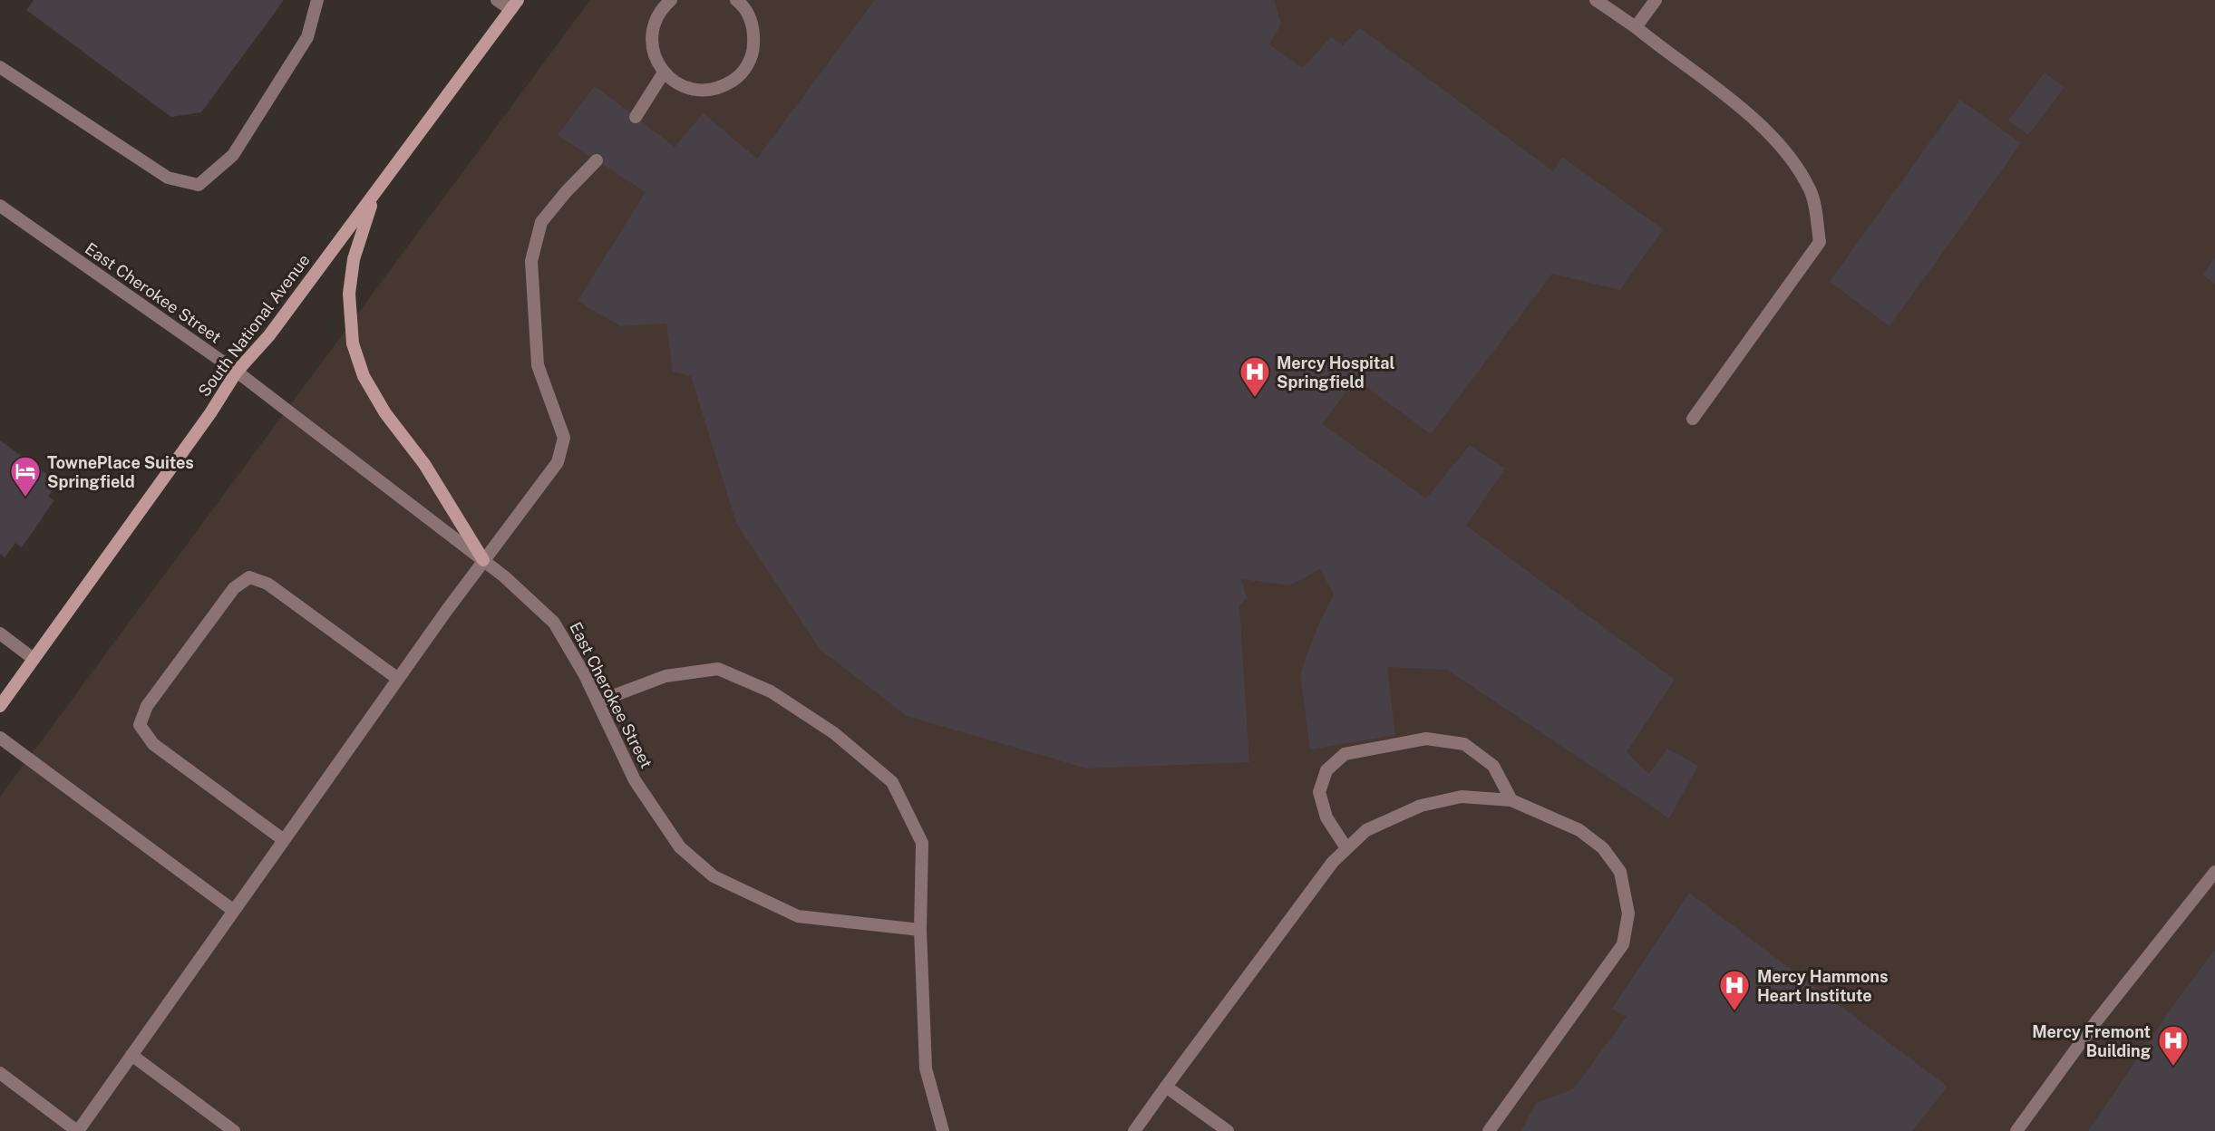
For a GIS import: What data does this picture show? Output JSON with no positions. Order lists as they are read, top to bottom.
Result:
{
  "streets": {
    "main road": ["South National Avenue"],
    "street": ["East Cherokee Street"]
  },
  "crossings": [
    ["East Cherokee Street", "South National Avenue"]
  ],
  "places": {
    "hospital": ["Mercy Hospital Springfield", "Mercy Hammons Heart Institute", "Mercy Fremont Building"],
    "hotel": ["TownePlace Suites Springfield"]
  }
}
